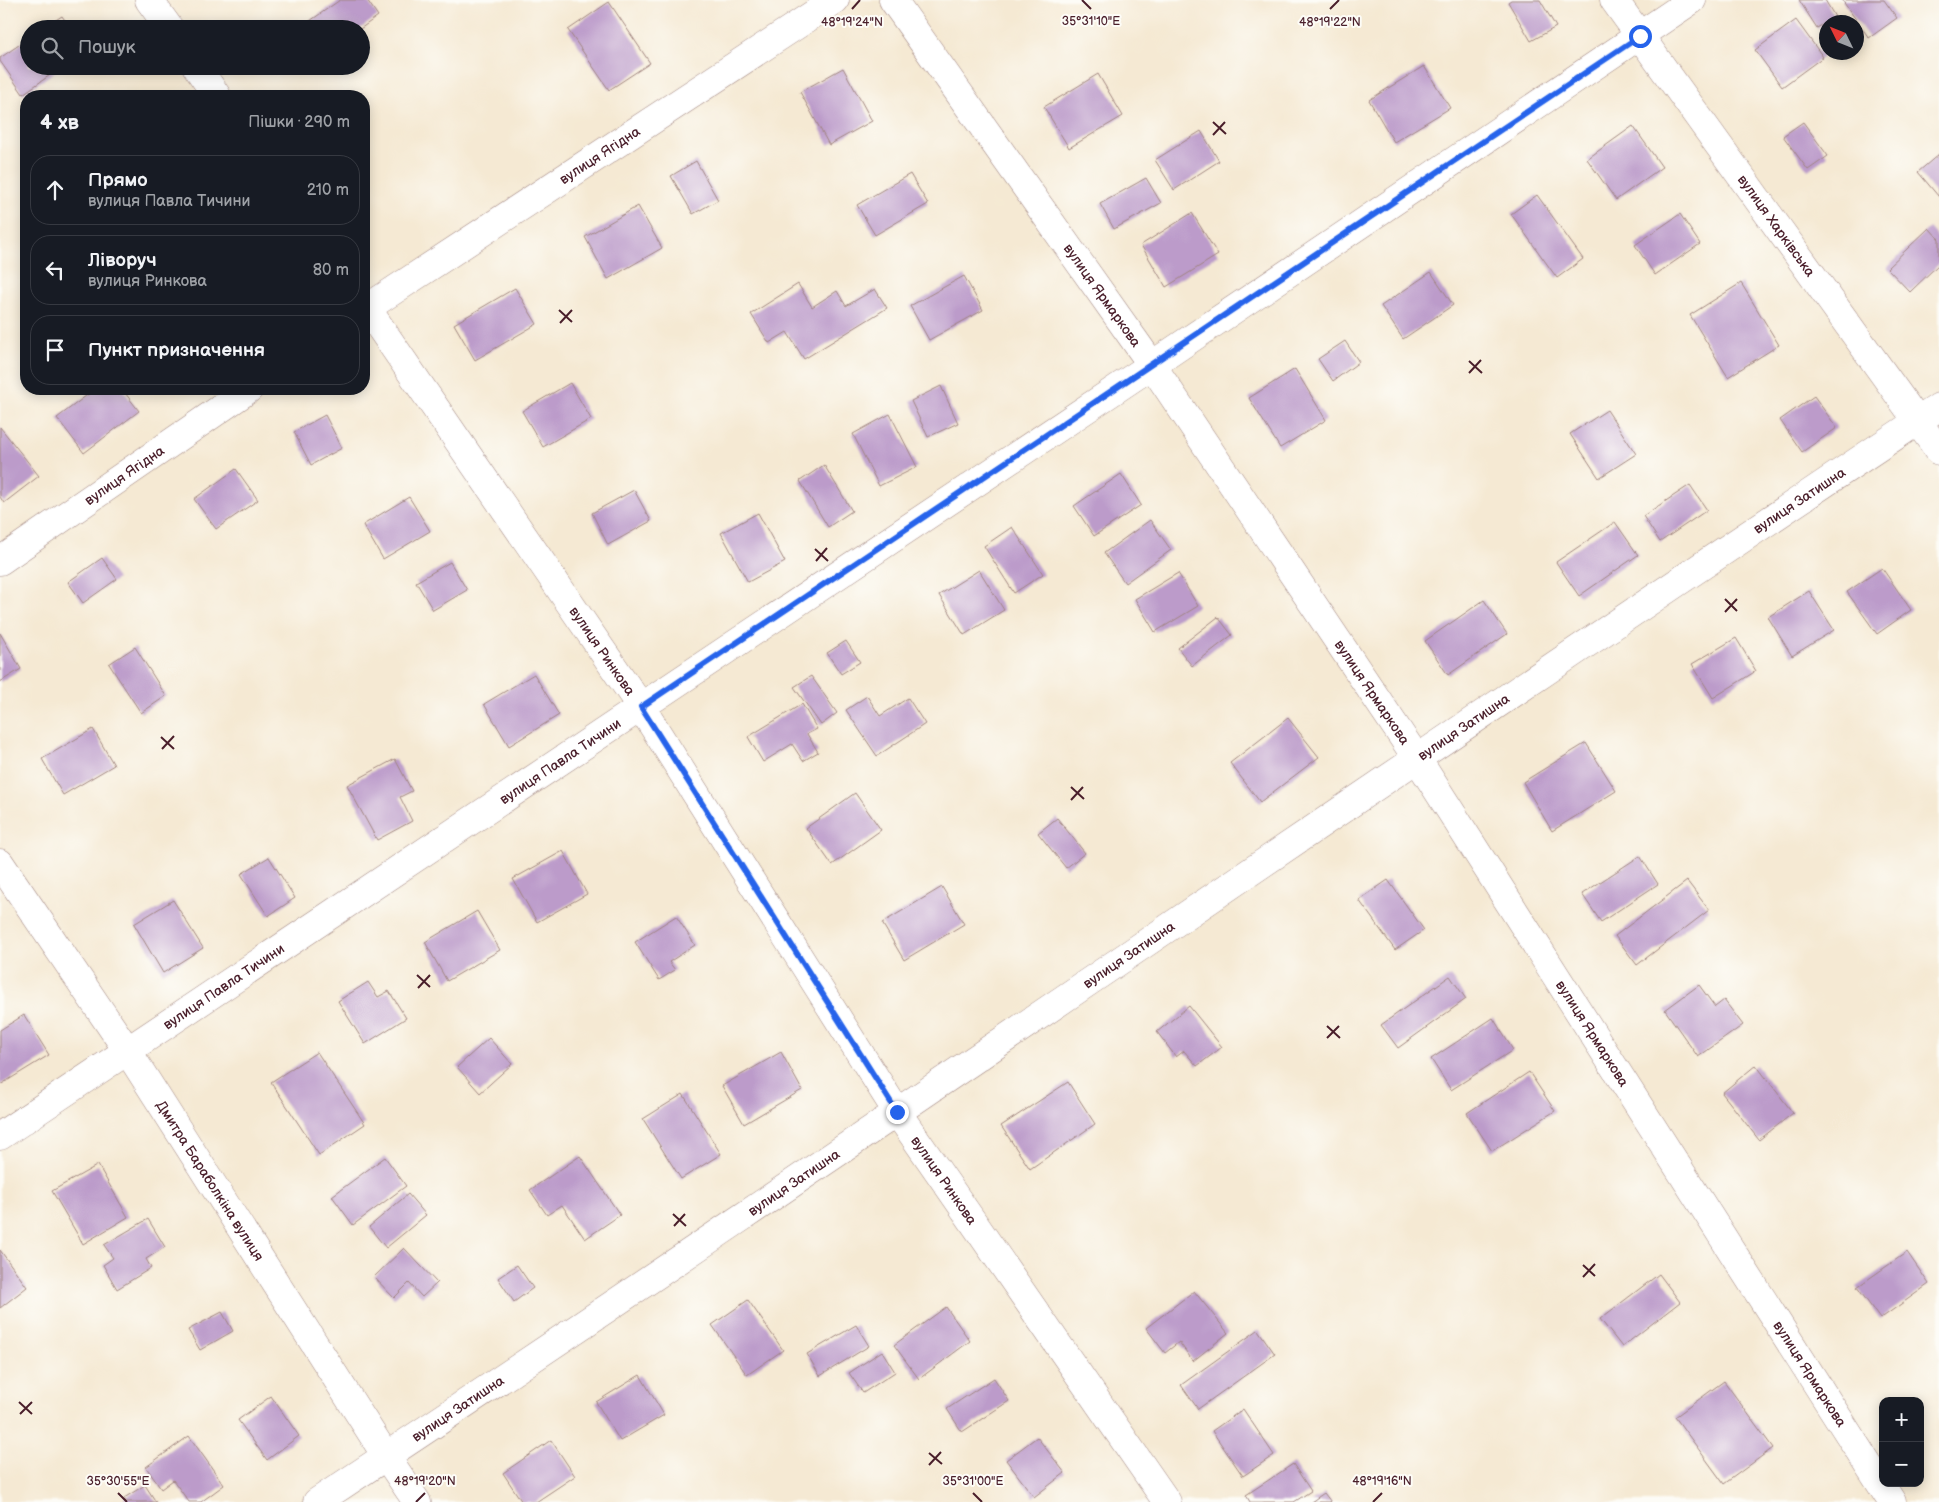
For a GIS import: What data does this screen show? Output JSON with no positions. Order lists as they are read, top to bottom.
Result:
{
  "streets": {
    "street": [
      "вулиця Ягідна",
      "вулиця Харківська",
      "вулиця Ярмаркова",
      "вулиця Затишна",
      "вулиця Ринкова",
      "вулиця Павла Тичини",
      "Дмитра Бараболкіна вулиця"
    ]
  },
  "crossings": [
    ["вулиця Харківська", "вулиця Затишна"],
    ["вулиця Харківська", "вулиця Павла Тичини"],
    ["вулиця Ярмаркова", "вулиця Затишна"],
    ["вулиця Ярмаркова", "вулиця Павла Тичини"],
    ["вулиця Затишна", "вулиця Ринкова"],
    ["вулиця Затишна", "Дмитра Бараболкіна вулиця"],
    ["вулиця Ринкова", "вулиця Павла Тичини"],
    ["вулиця Павла Тичини", "Дмитра Бараболкіна вулиця"]
  ],
  "north": "top left",
  "page": {
    "search": "Пошук",
    "heading": ["4 хв", "Пішки · 290 m"],
    "list": [
      ["Прямо", "вулиця Павла Тичини", "210 m"],
      ["Ліворуч", "вулиця Ринкова", "80 m"],
      "Пункт призначення"
    ],
    "map_buttons": ["+", "−"]
  },
  "coordinates": [
    "35°31'10\"E",
    "48°19'24\"N",
    "48°19'22\"N",
    "48°19'20\"N",
    "48°19'16\"N",
    "35°30'55\"E",
    "35°31'00\"E"
  ]
}
